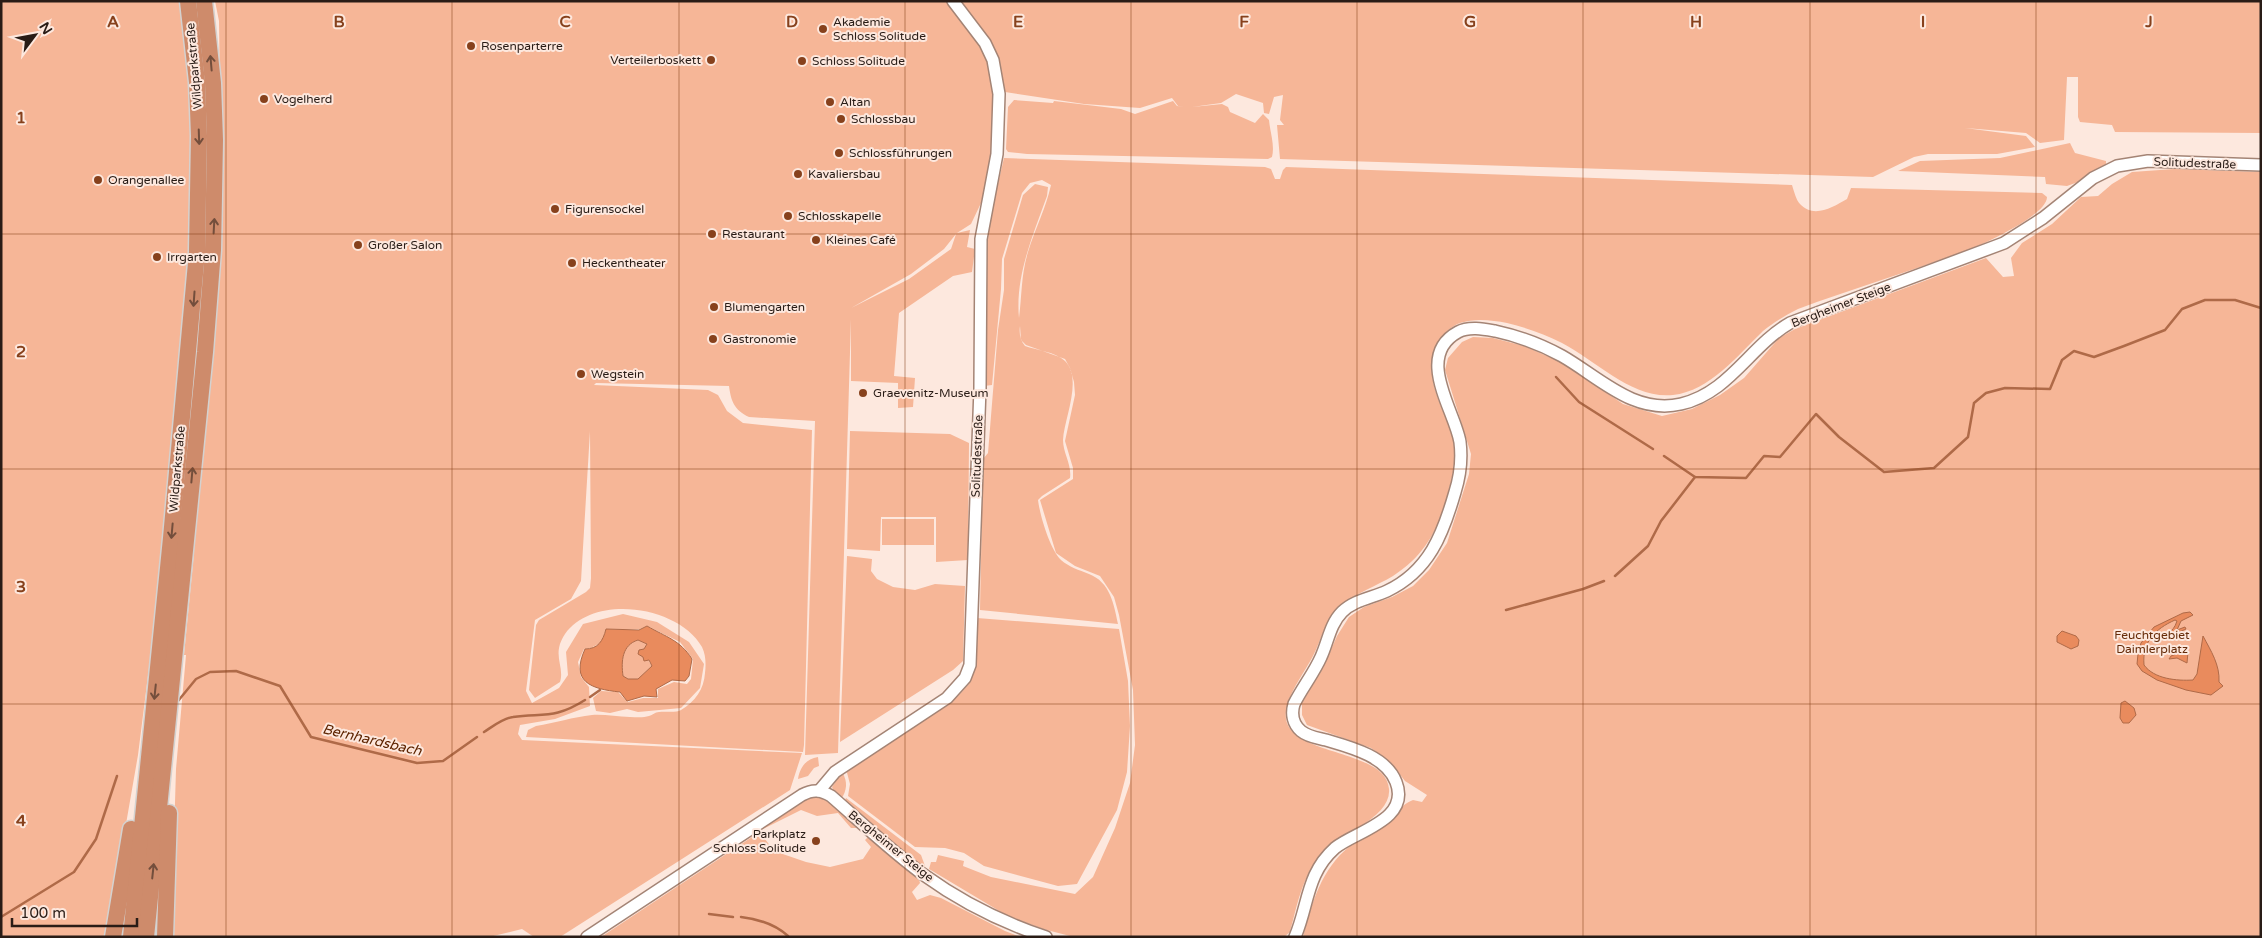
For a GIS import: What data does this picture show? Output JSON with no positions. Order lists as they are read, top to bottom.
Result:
{
  "streets": {
    "highway": ["Wildparkstraße"],
    "street": ["Solitudestraße", "Bergheimer Steige"]
  },
  "crossings": [
    ["Solitudestraße", "Bergheimer Steige"]
  ],
  "water": ["Bernhardsbach"],
  "parks": ["Feuchtgebiet Daimlerplatz"],
  "places": [
    "Akademie Schloss Solitude",
    "Rosenparterre",
    "Verteilerboskett",
    "Schloss Solitude",
    "Vogelherd",
    "Altan",
    "Schlossbau",
    "Schlossführungen",
    "Kavaliersbau",
    "Orangenallee",
    "Figurensockel",
    "Schlosskapelle",
    "Restaurant",
    "Kleines Café",
    "Großer Salon",
    "Irrgarten",
    "Heckentheater",
    "Blumengarten",
    "Gastronomie",
    "Wegstein",
    "Graevenitz-Museum",
    "Parkplatz Schloss Solitude"
  ],
  "scale_bar": "100 m",
  "north": "top right",
  "grid": {
    "columns": [
      "A",
      "B",
      "C",
      "D",
      "E",
      "F",
      "G",
      "H",
      "I",
      "J"
    ],
    "rows": [
      "1",
      "2",
      "3",
      "4"
    ]
  }
}
